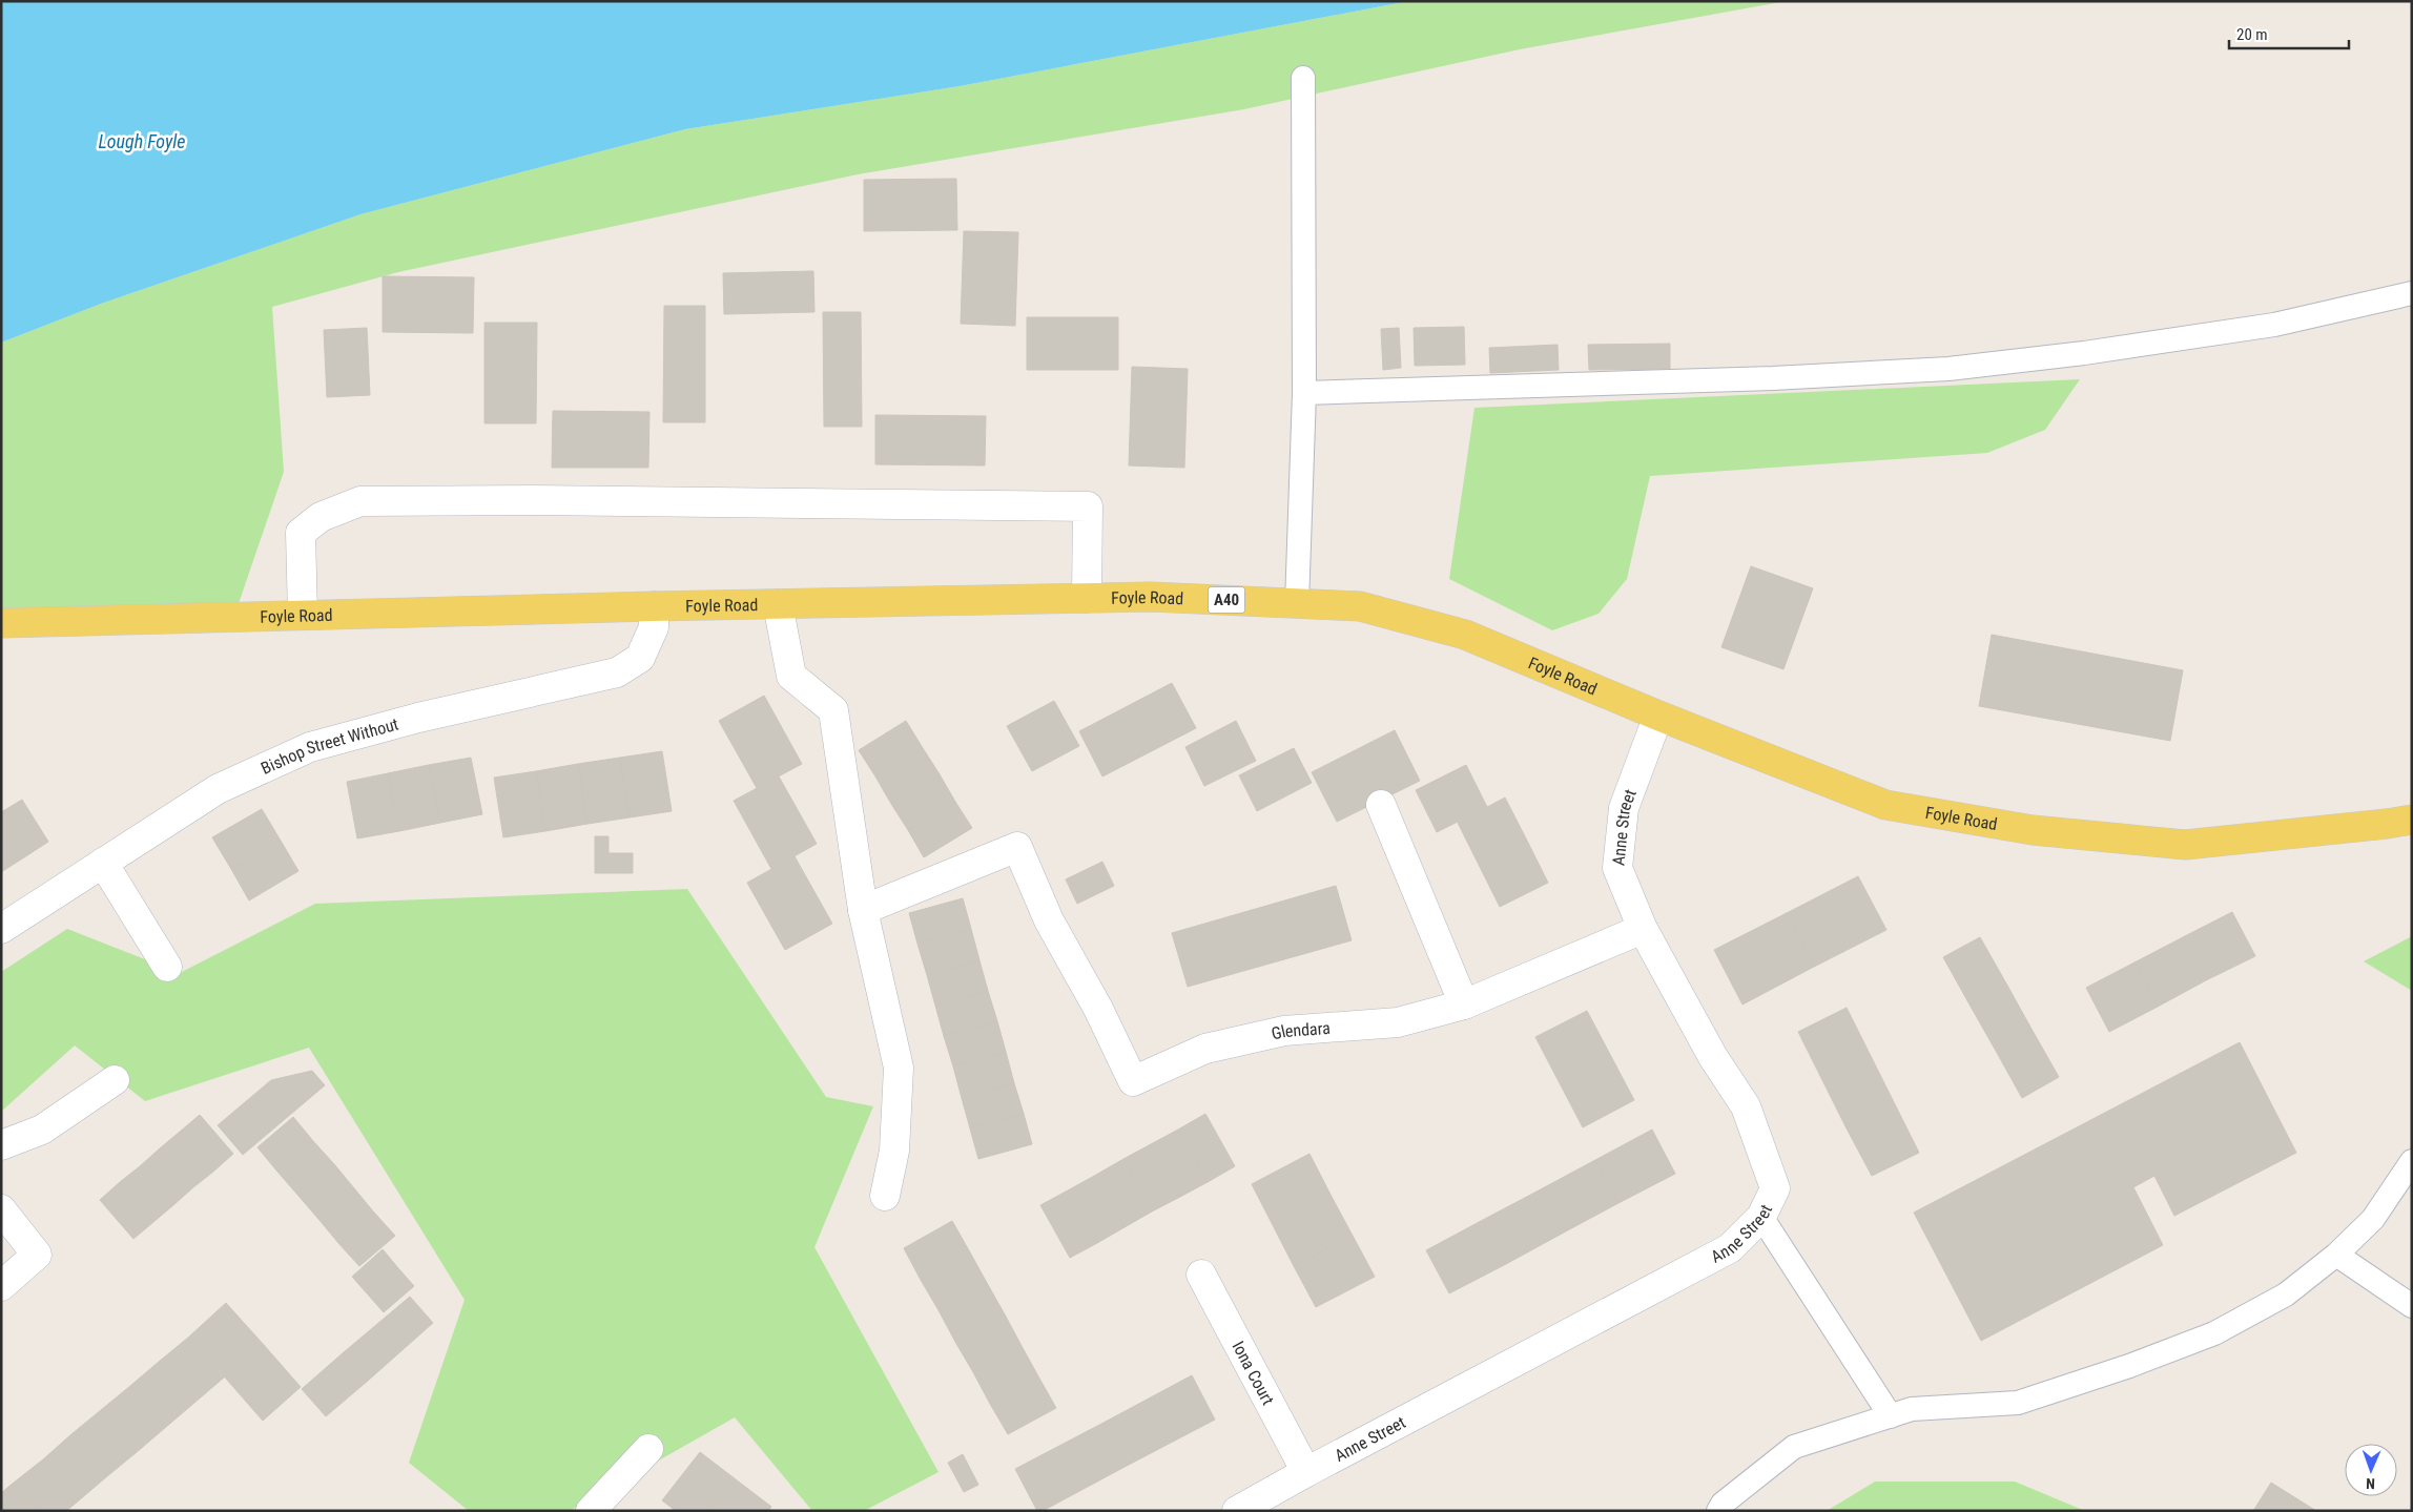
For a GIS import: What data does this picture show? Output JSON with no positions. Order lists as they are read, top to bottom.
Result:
{
  "streets": {
    "main road": ["Foyle Road", "A40"],
    "street": [
      "Bishop Street Without",
      "Anne Street",
      "Glendara",
      "Iona Court"
    ]
  },
  "crossings": [
    ["Foyle Road", "Bishop Street Without"],
    ["Foyle Road", "Anne Street"],
    ["Anne Street", "Glendara"],
    ["Anne Street", "Iona Court"]
  ],
  "water": ["Lough Foyle"],
  "scale_bar": "20 m",
  "north": "bottom"
}
